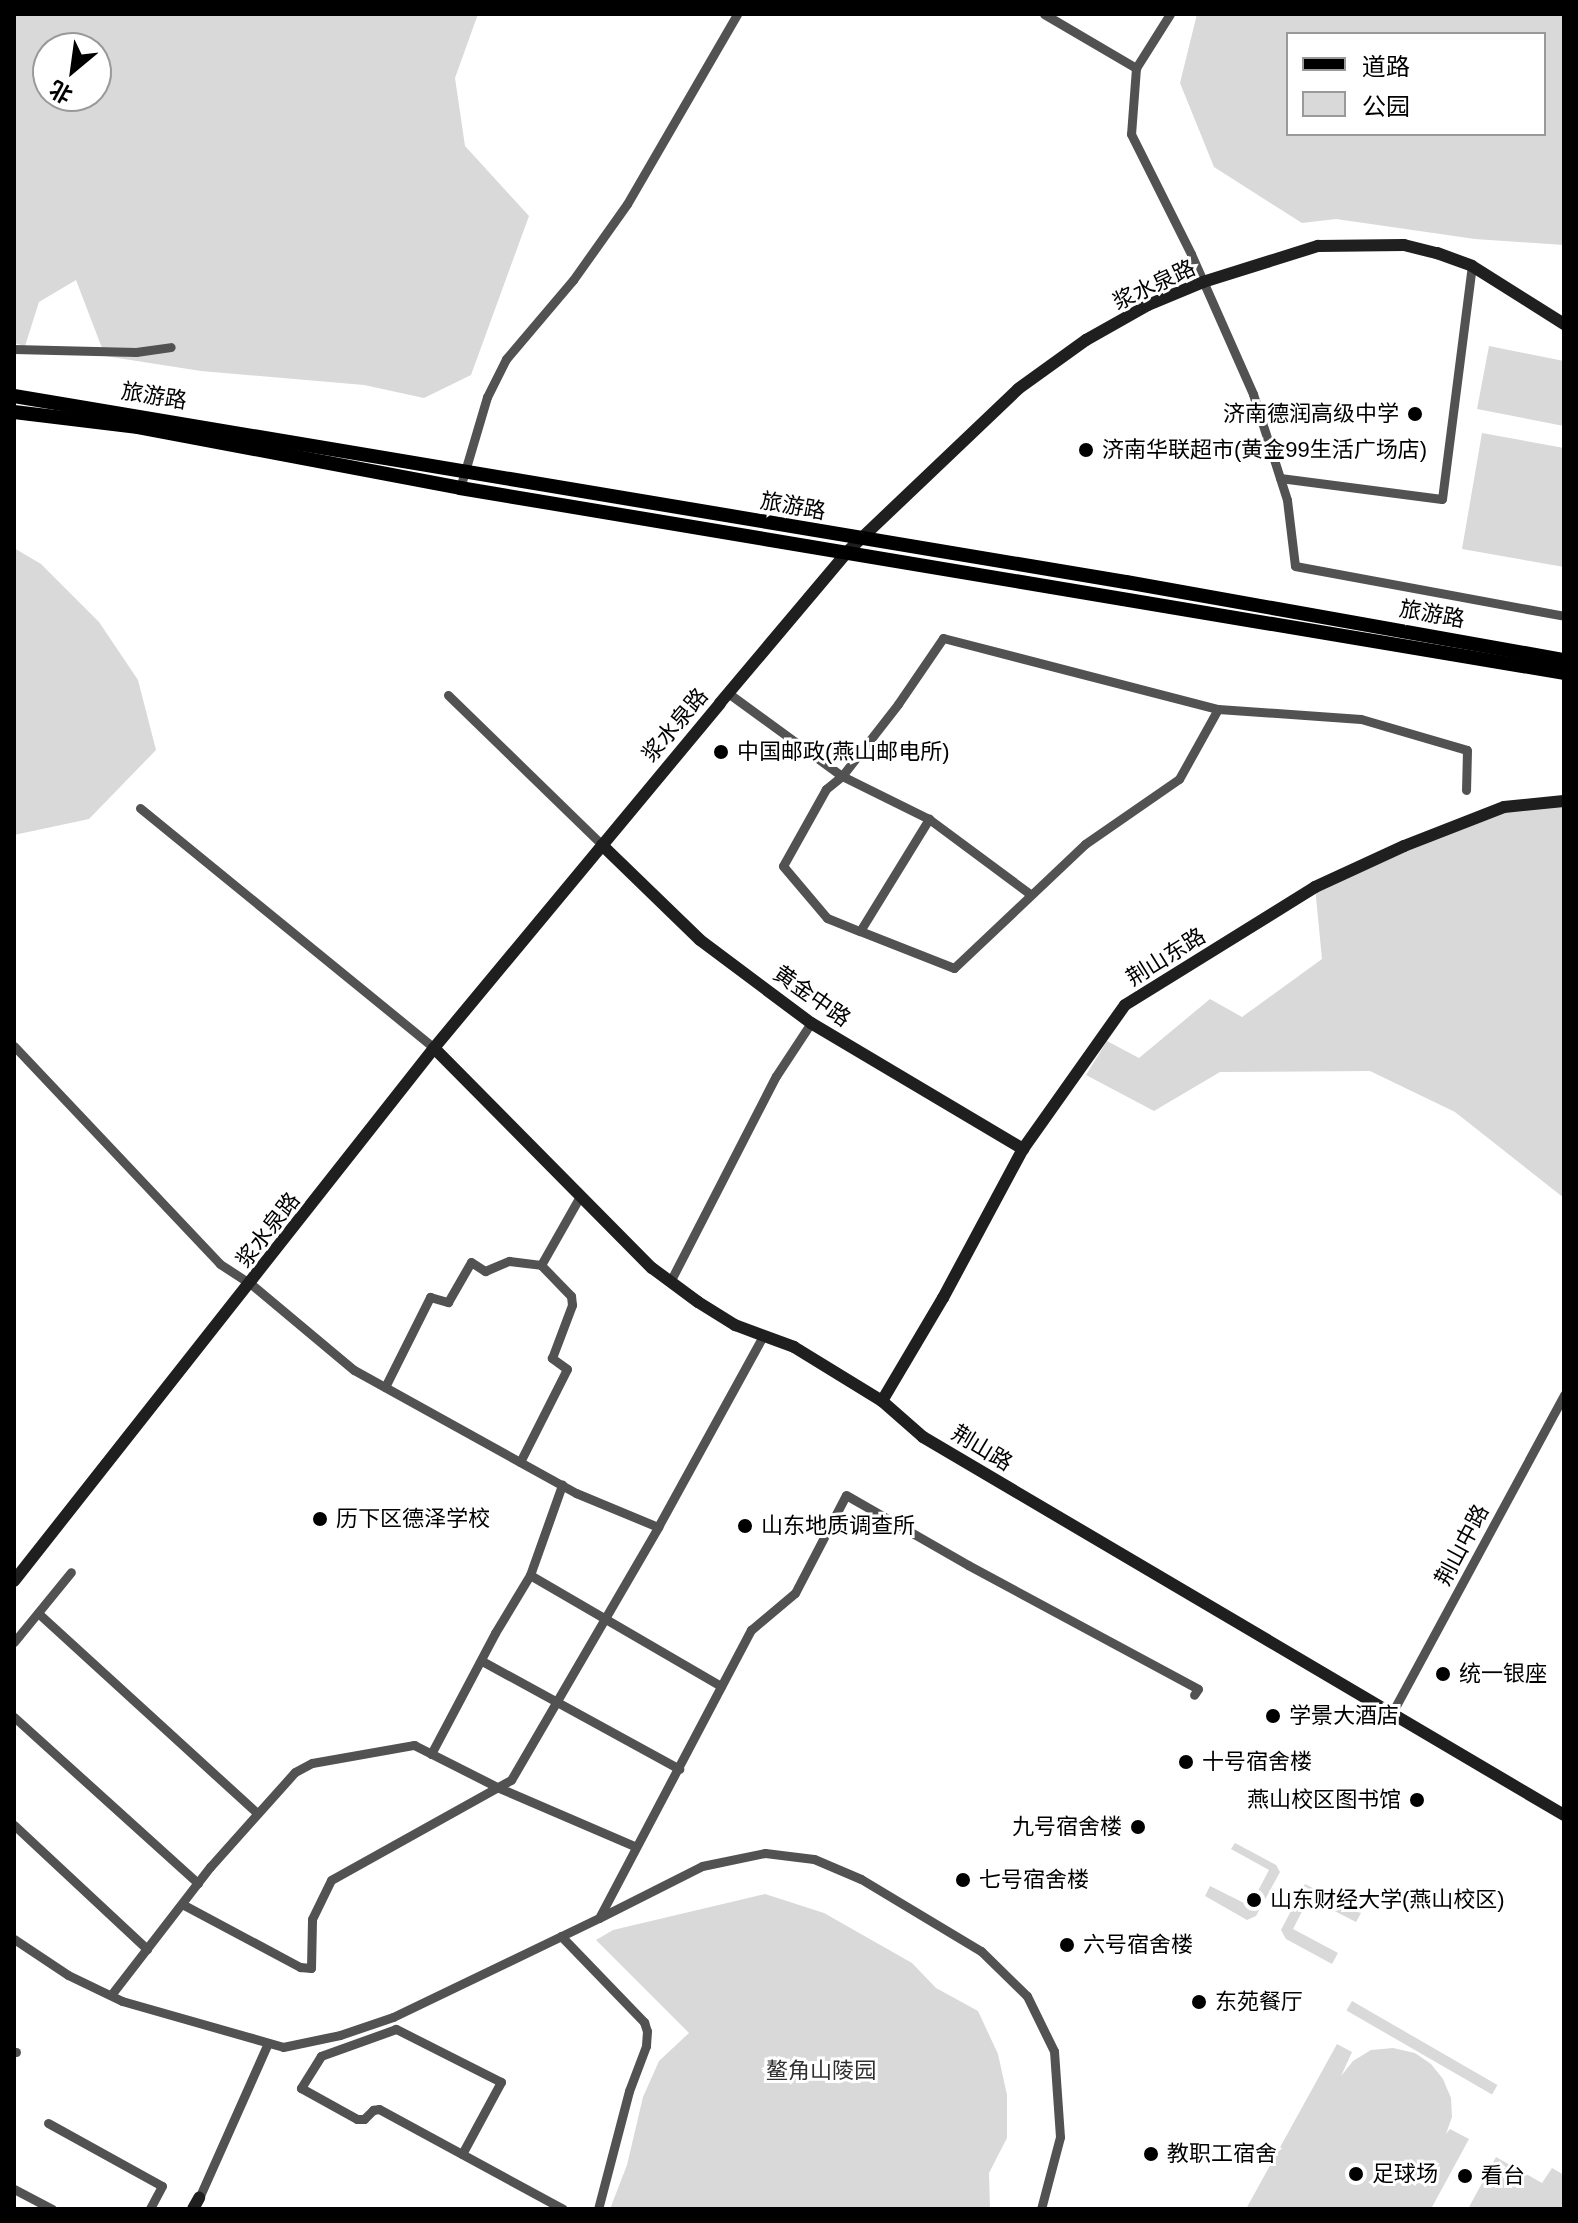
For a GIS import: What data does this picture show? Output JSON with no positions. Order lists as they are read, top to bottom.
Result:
{
  "streets": {
    "main road": [
      "浆水泉路",
      "旅游路",
      "荆山东路",
      "黄金中路",
      "荆山路"
    ],
    "street": ["荆山中路"]
  },
  "crossings": [
    ["浆水泉路", "旅游路"],
    ["浆水泉路", "黄金中路"],
    ["浆水泉路", "荆山路"],
    ["荆山东路", "黄金中路"],
    ["荆山东路", "荆山路"],
    ["荆山路", "荆山中路"]
  ],
  "parks": ["鳌角山陵园"],
  "places": [
    "济南德润高级中学",
    "济南华联超市(黄金99生活广场店)",
    "中国邮政(燕山邮电所)",
    "历下区德泽学校",
    "山东地质调查所",
    "统一银座",
    "学景大酒店",
    "十号宿舍楼",
    "燕山校区图书馆",
    "九号宿舍楼",
    "七号宿舍楼",
    "山东财经大学(燕山校区)",
    "六号宿舍楼",
    "东苑餐厅",
    "教职工宿舍",
    "足球场",
    "看台"
  ],
  "legend": ["道路", "公园"],
  "north": "bottom left"
}
